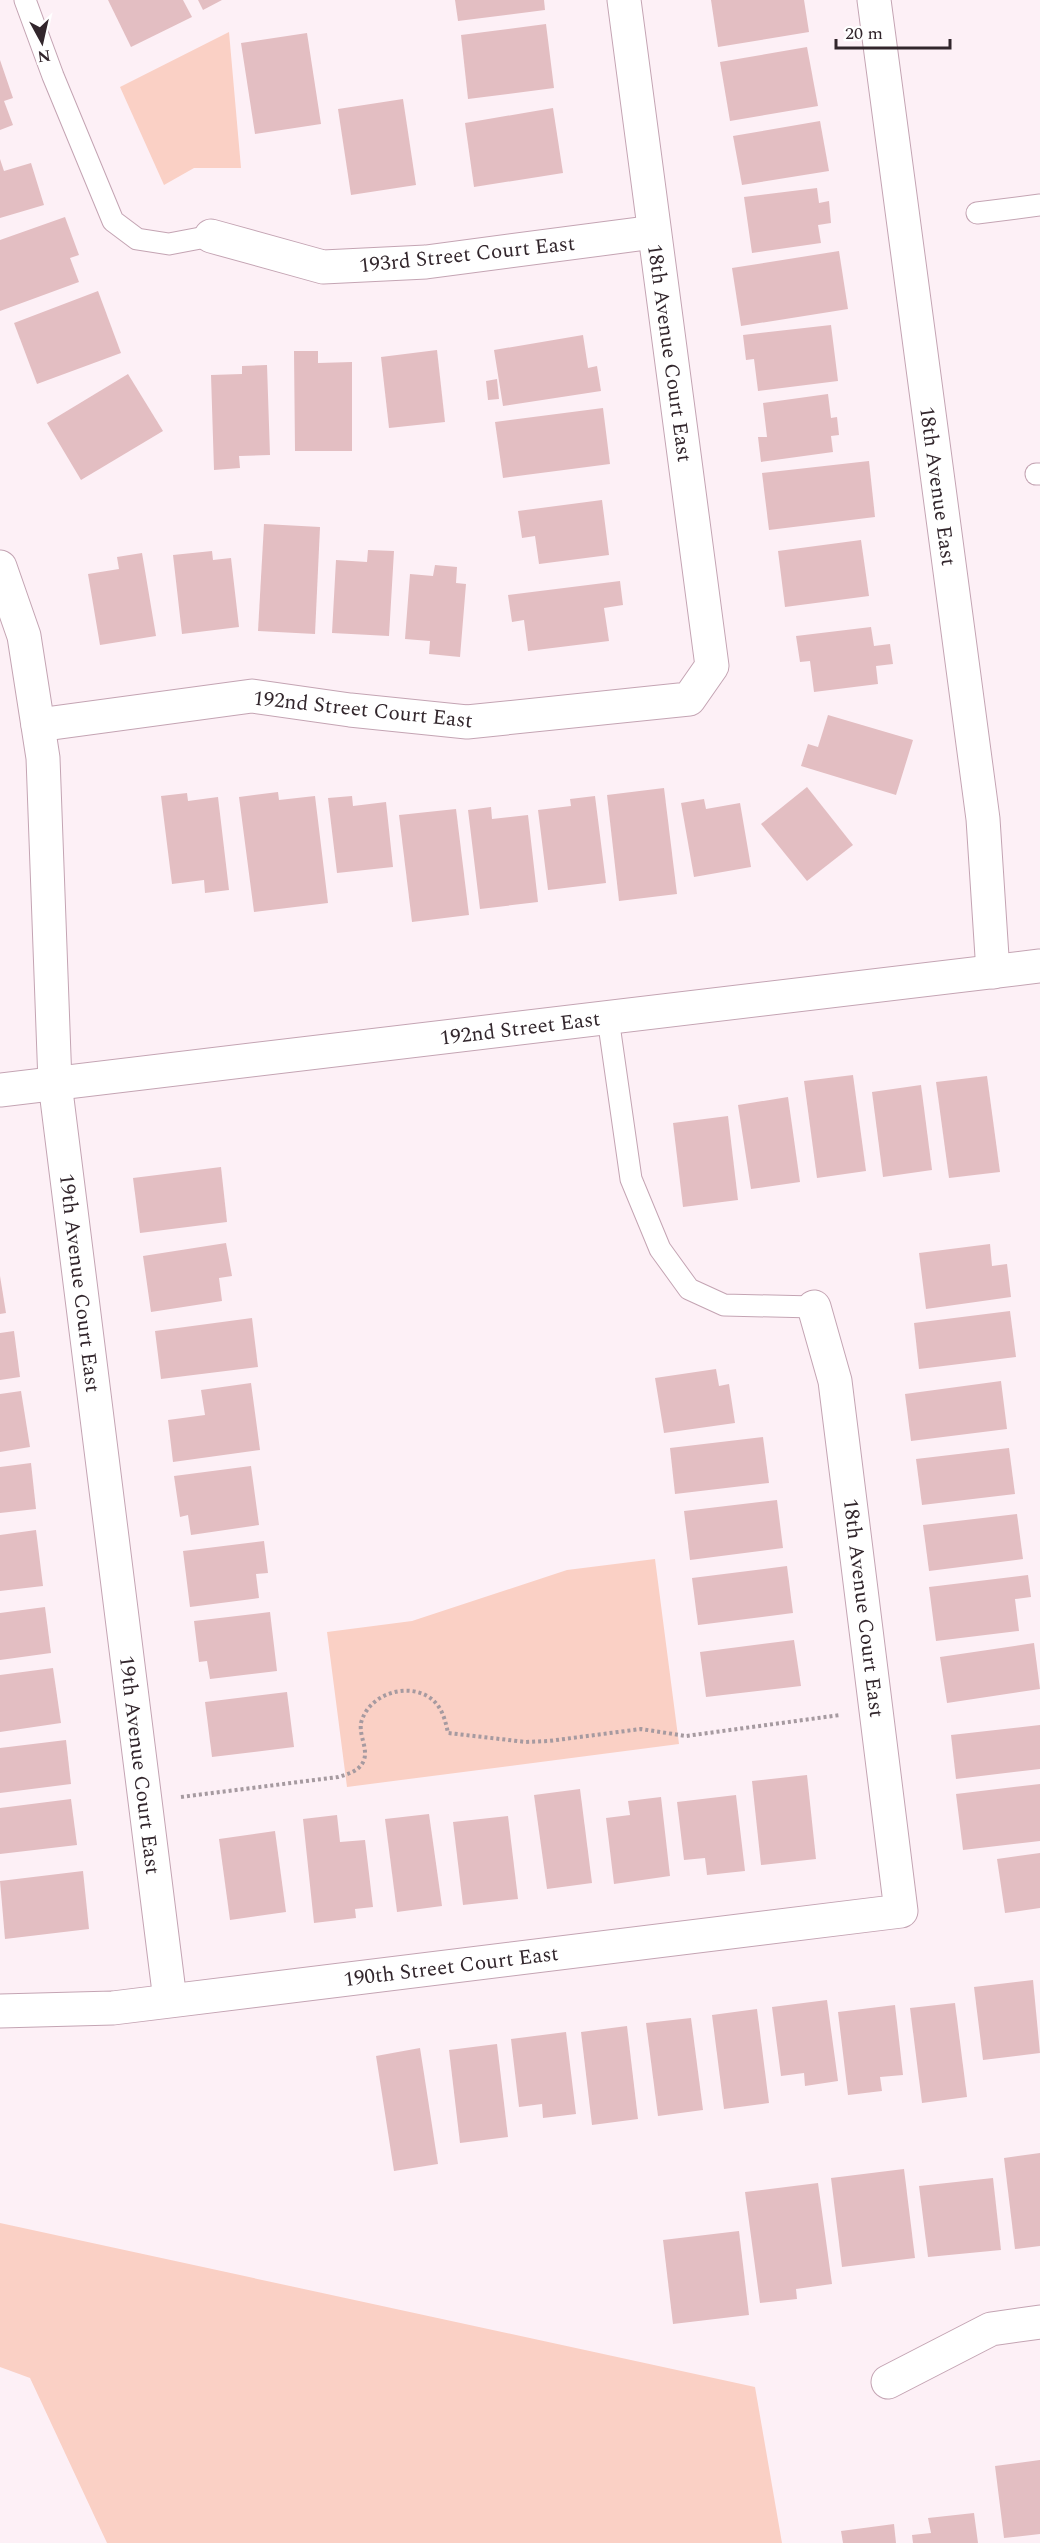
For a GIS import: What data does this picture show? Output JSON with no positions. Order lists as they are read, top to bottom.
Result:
{
  "streets": {
    "street": [
      "193rd Street Court East",
      "18th Avenue Court East",
      "18th Avenue East",
      "192nd Street Court East",
      "192nd Street East",
      "19th Avenue Court East",
      "190th Street Court East"
    ]
  },
  "crossings": [
    ["193rd Street Court East", "18th Avenue Court East"],
    ["18th Avenue Court East", "192nd Street Court East"],
    ["18th Avenue Court East", "190th Street Court East"],
    ["18th Avenue East", "192nd Street East"],
    ["192nd Street Court East", "19th Avenue Court East"],
    ["192nd Street East", "19th Avenue Court East"],
    ["19th Avenue Court East", "190th Street Court East"]
  ],
  "scale_bar": "20 m",
  "north": "bottom"
}
